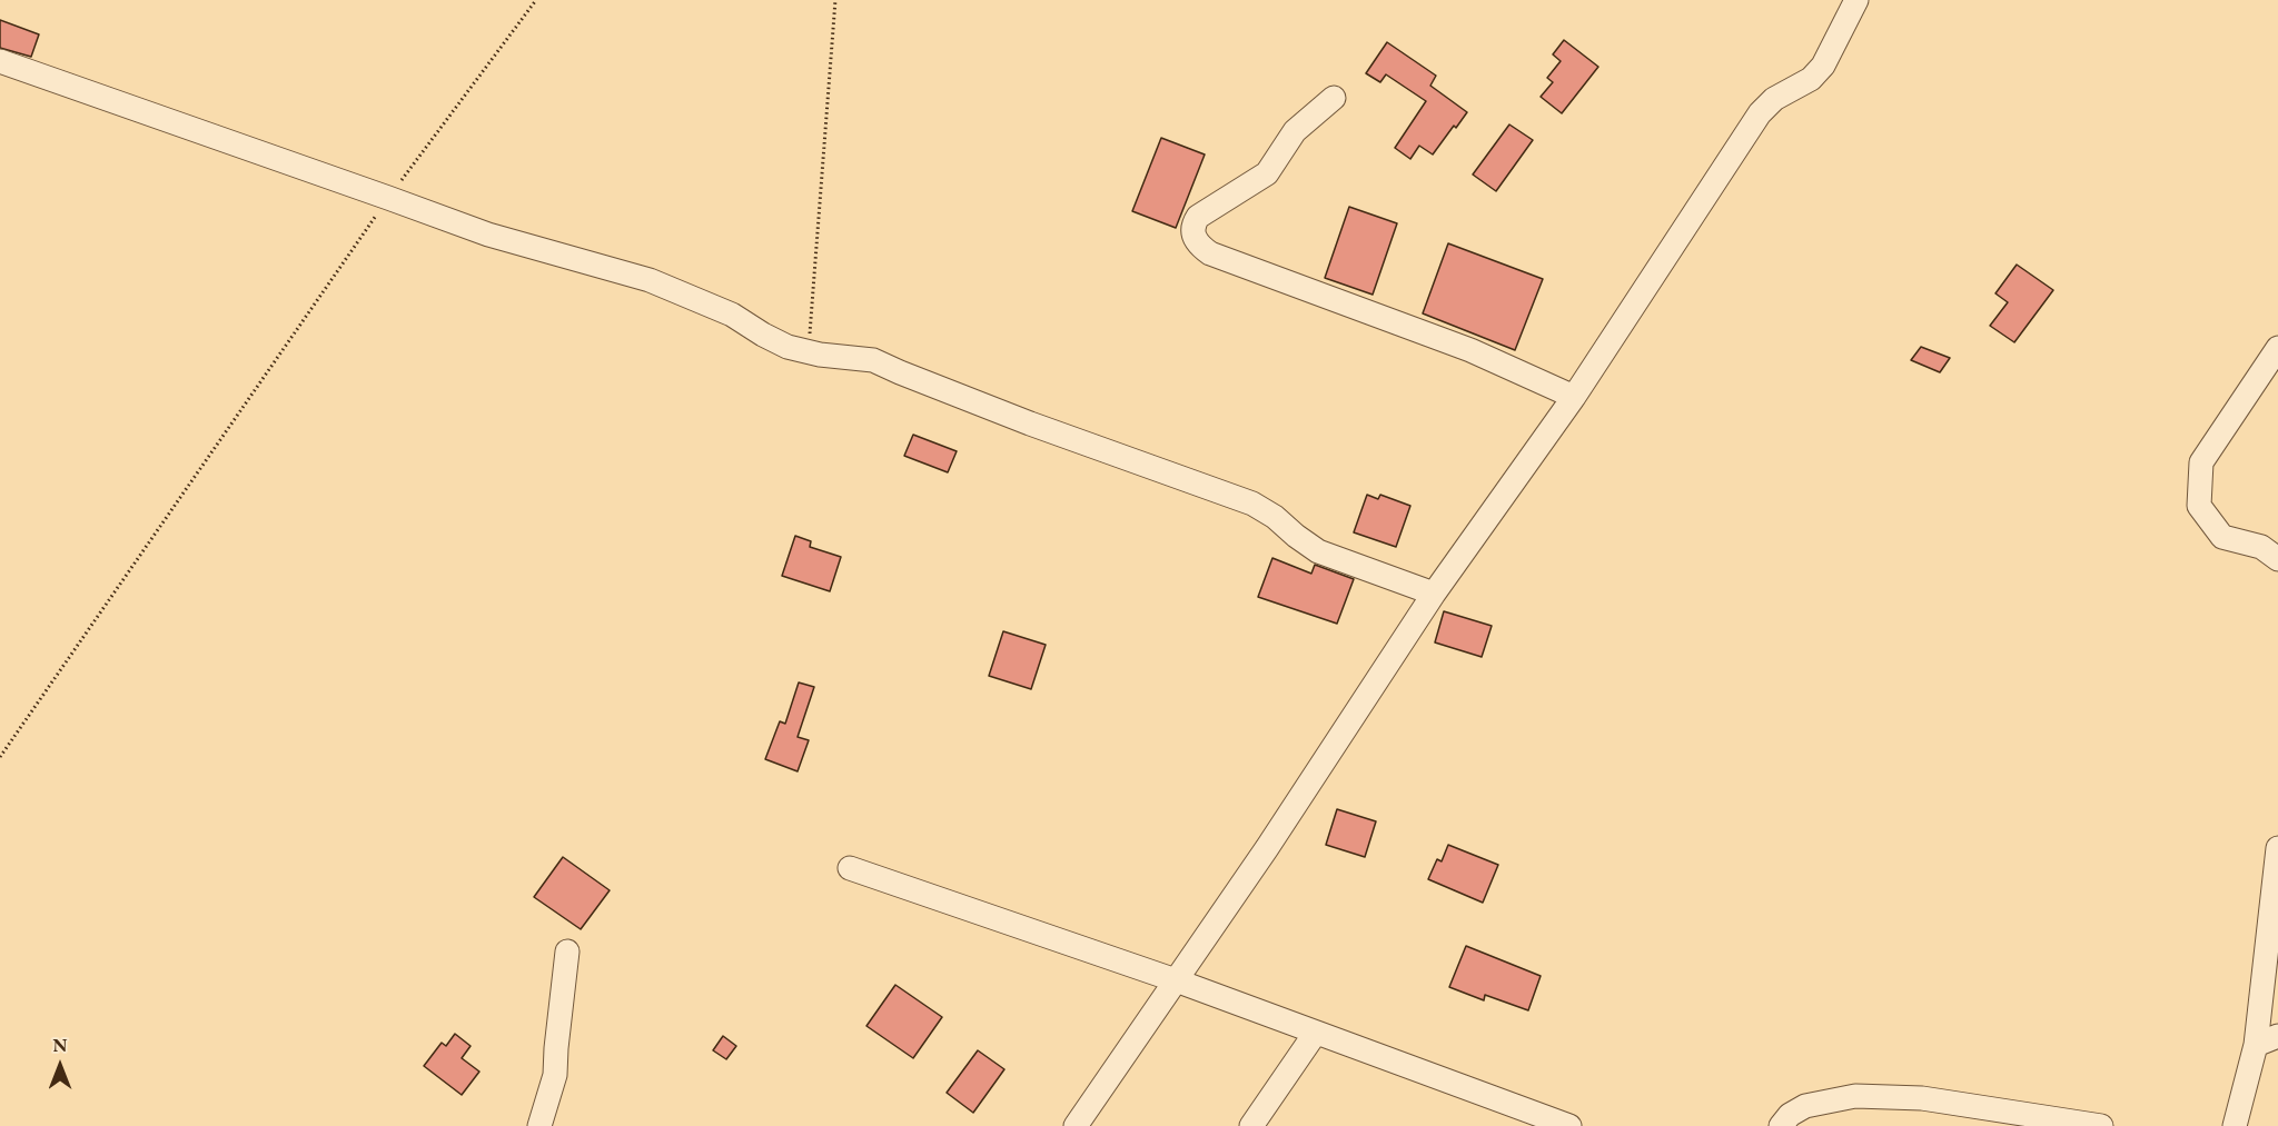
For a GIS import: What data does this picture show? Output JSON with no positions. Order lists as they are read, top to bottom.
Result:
{
  "north": "top"
}
